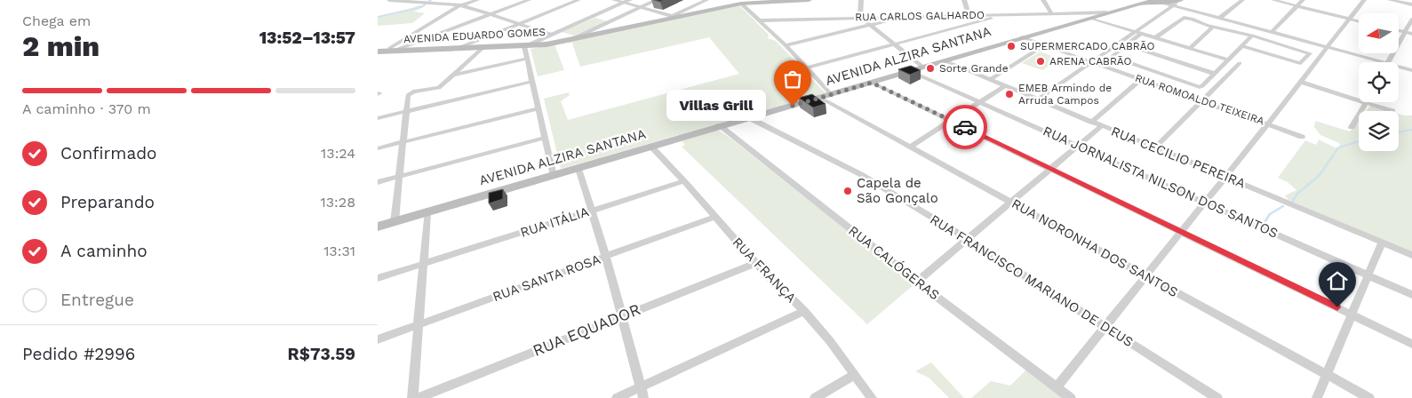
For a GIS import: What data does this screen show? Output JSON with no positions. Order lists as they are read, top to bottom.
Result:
{
  "streets": {
    "main road": ["AVENIDA EDUARDO GOMES", "AVENIDA ALZIRA SANTANA"],
    "street": [
      "RUA CARLOS GALHARDO",
      "RUA ROMOALDO TEIXEIRA",
      "RUA CECILIO PEREIRA",
      "RUA JORNALISTA NILSON DOS SANTOS",
      "RUA ITÁLIA",
      "RUA NORONHA DOS SANTOS",
      "RUA CALÓGERAS",
      "RUA FRANÇA",
      "RUA SANTA ROSA",
      "RUA FRANCISCO MARIANO DE DEUS",
      "RUA EQUADOR"
    ]
  },
  "crossings": [
    ["RUA CARLOS GALHARDO", "AVENIDA ALZIRA SANTANA"],
    ["AVENIDA ALZIRA SANTANA", "RUA ROMOALDO TEIXEIRA"],
    ["AVENIDA ALZIRA SANTANA", "RUA CECILIO PEREIRA"],
    ["AVENIDA ALZIRA SANTANA", "RUA JORNALISTA NILSON DOS SANTOS"],
    ["AVENIDA ALZIRA SANTANA", "RUA NORONHA DOS SANTOS"],
    ["AVENIDA ALZIRA SANTANA", "RUA CALÓGERAS"],
    ["AVENIDA ALZIRA SANTANA", "RUA FRANÇA"],
    ["AVENIDA ALZIRA SANTANA", "RUA FRANCISCO MARIANO DE DEUS"],
    ["RUA ITÁLIA", "RUA FRANÇA"],
    ["RUA FRANÇA", "RUA SANTA ROSA"],
    ["RUA FRANÇA", "RUA EQUADOR"]
  ],
  "places": [
    "SUPERMERCADO CABRÃO",
    "ARENA CABRÃO",
    "Sorte Grande",
    "EMEB Armindo de Arruda Campos",
    "Villas Grill",
    "Capela de São Gonçalo"
  ],
  "north": "left",
  "page": {
    "heading": ["2 min", "Chega em", "13:52–13:57"],
    "panel": ["Pedido #2996", "R$73.59"],
    "bar": "A caminho · 370 m",
    "bubble": "Villas Grill",
    "list": [
      ["Confirmado", "13:24"],
      ["Preparando", "13:28"],
      ["A caminho", "13:31"],
      "Entregue"
    ]
  }
}
